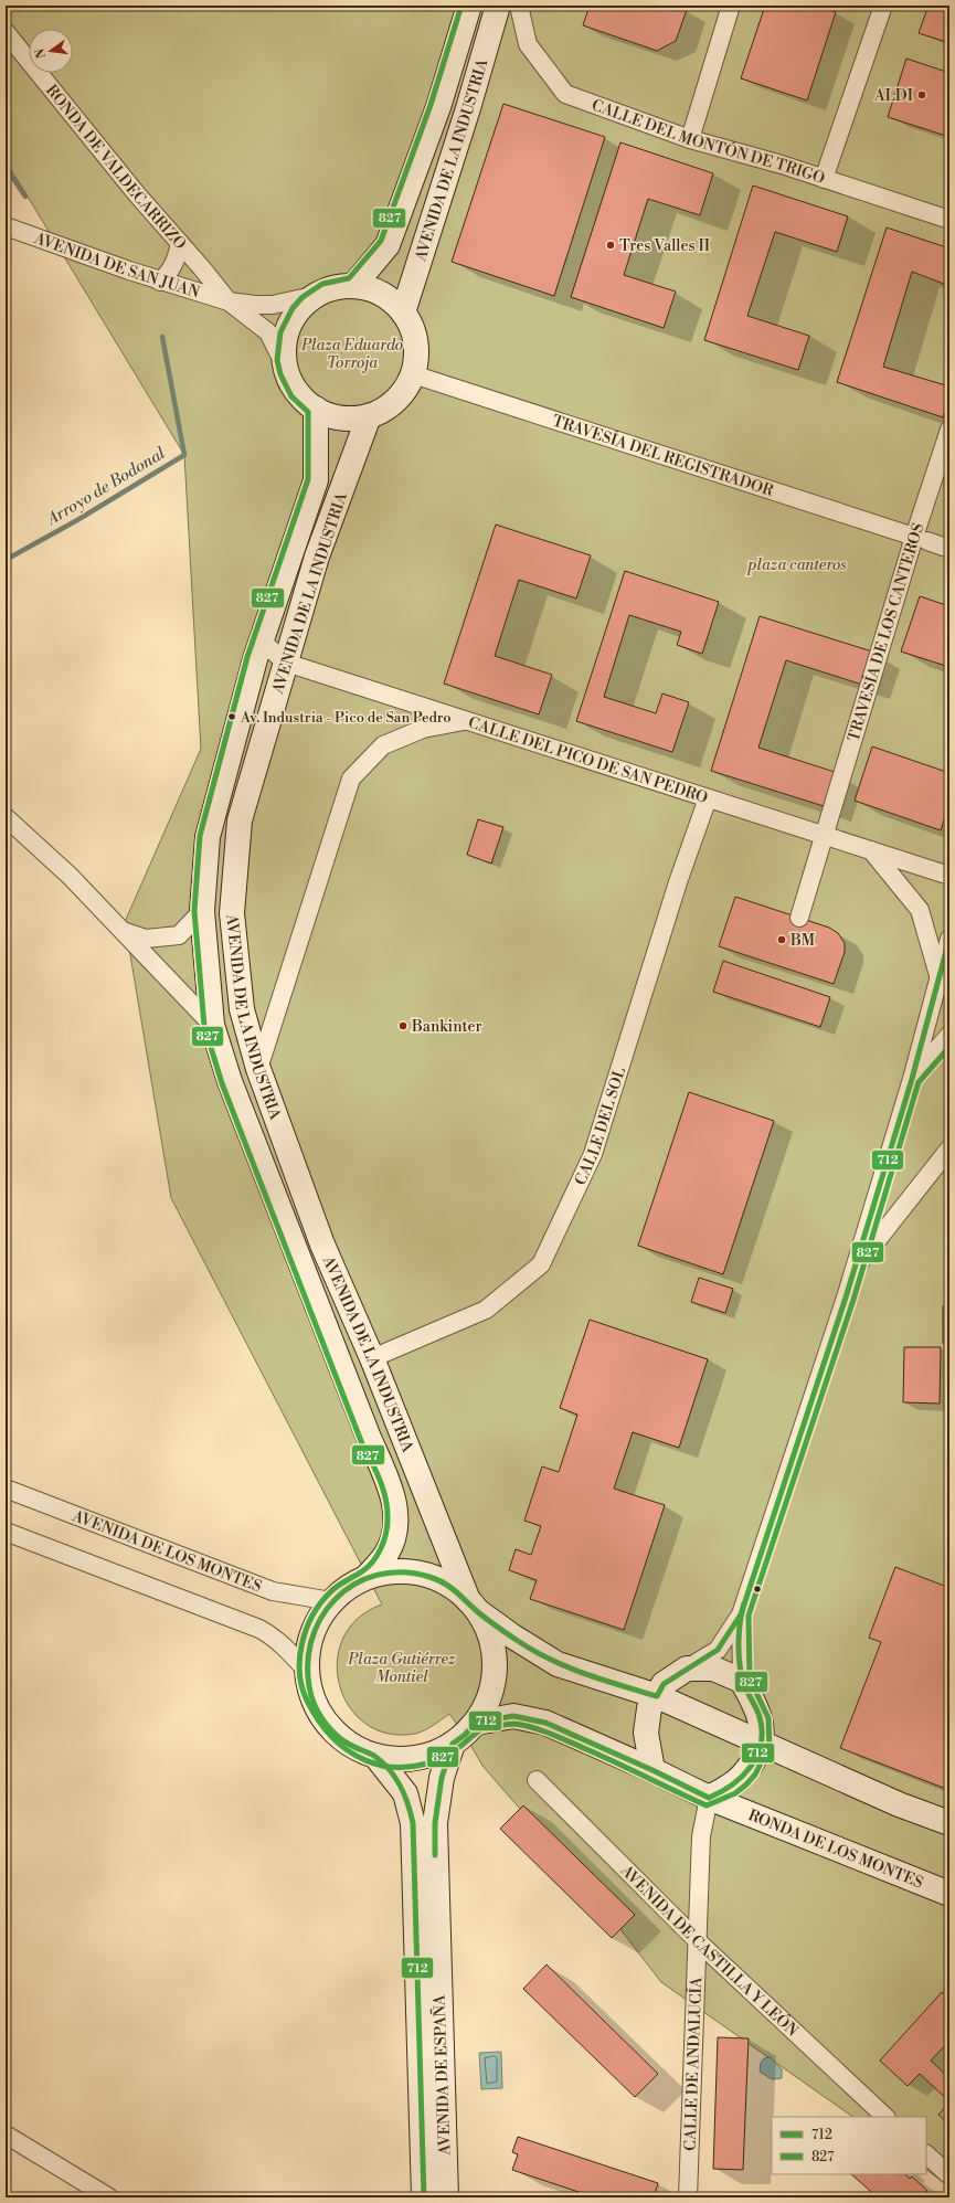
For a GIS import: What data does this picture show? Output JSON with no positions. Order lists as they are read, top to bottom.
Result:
{
  "streets": {
    "street": [
      "CALLE DEL MONTÓN DE TRIGO",
      "AVENIDA DE LA INDUSTRIA",
      "RONDA DE VALDECARRIZO",
      "AVENIDA DE SAN JUAN",
      "TRAVESÍA DEL REGISTRADOR",
      "TRAVESÍA DE LOS CANTEROS",
      "CALLE DEL PICO DE SAN PEDRO",
      "CALLE DEL SOL",
      "AVENIDA DE LOS MONTES",
      "RONDA DE LOS MONTES",
      "AVENIDA DE CASTILLA Y LEÓN",
      "CALLE DE ANDALUCÍA",
      "AVENIDA DE ESPAÑA"
    ]
  },
  "crossings": [
    ["AVENIDA DE LA INDUSTRIA", "RONDA DE VALDECARRIZO"],
    ["AVENIDA DE LA INDUSTRIA", "TRAVESÍA DEL REGISTRADOR"],
    ["AVENIDA DE LA INDUSTRIA", "CALLE DEL PICO DE SAN PEDRO"],
    ["AVENIDA DE LA INDUSTRIA", "CALLE DEL SOL"],
    ["RONDA DE VALDECARRIZO", "AVENIDA DE SAN JUAN"],
    ["RONDA DE VALDECARRIZO", "TRAVESÍA DEL REGISTRADOR"],
    ["TRAVESÍA DEL REGISTRADOR", "TRAVESÍA DE LOS CANTEROS"],
    ["TRAVESÍA DE LOS CANTEROS", "CALLE DEL PICO DE SAN PEDRO"],
    ["CALLE DEL PICO DE SAN PEDRO", "CALLE DEL SOL"],
    ["RONDA DE LOS MONTES", "CALLE DE ANDALUCÍA"],
    ["AVENIDA DE CASTILLA Y LEÓN", "CALLE DE ANDALUCÍA"]
  ],
  "water": ["Arroyo de Bodonal"],
  "parks": ["Plaza Eduardo Torroja", "plaza canteros", "Plaza Gutiérrez Montiel"],
  "places": [
    "ALDI",
    "Tres Valles II",
    "Av. Industria - Pico de San Pedro",
    "BM",
    "Bankinter"
  ],
  "lines": ["transit line 827", "transit line 712"],
  "legend": ["712", "827"],
  "north": "left"
}
